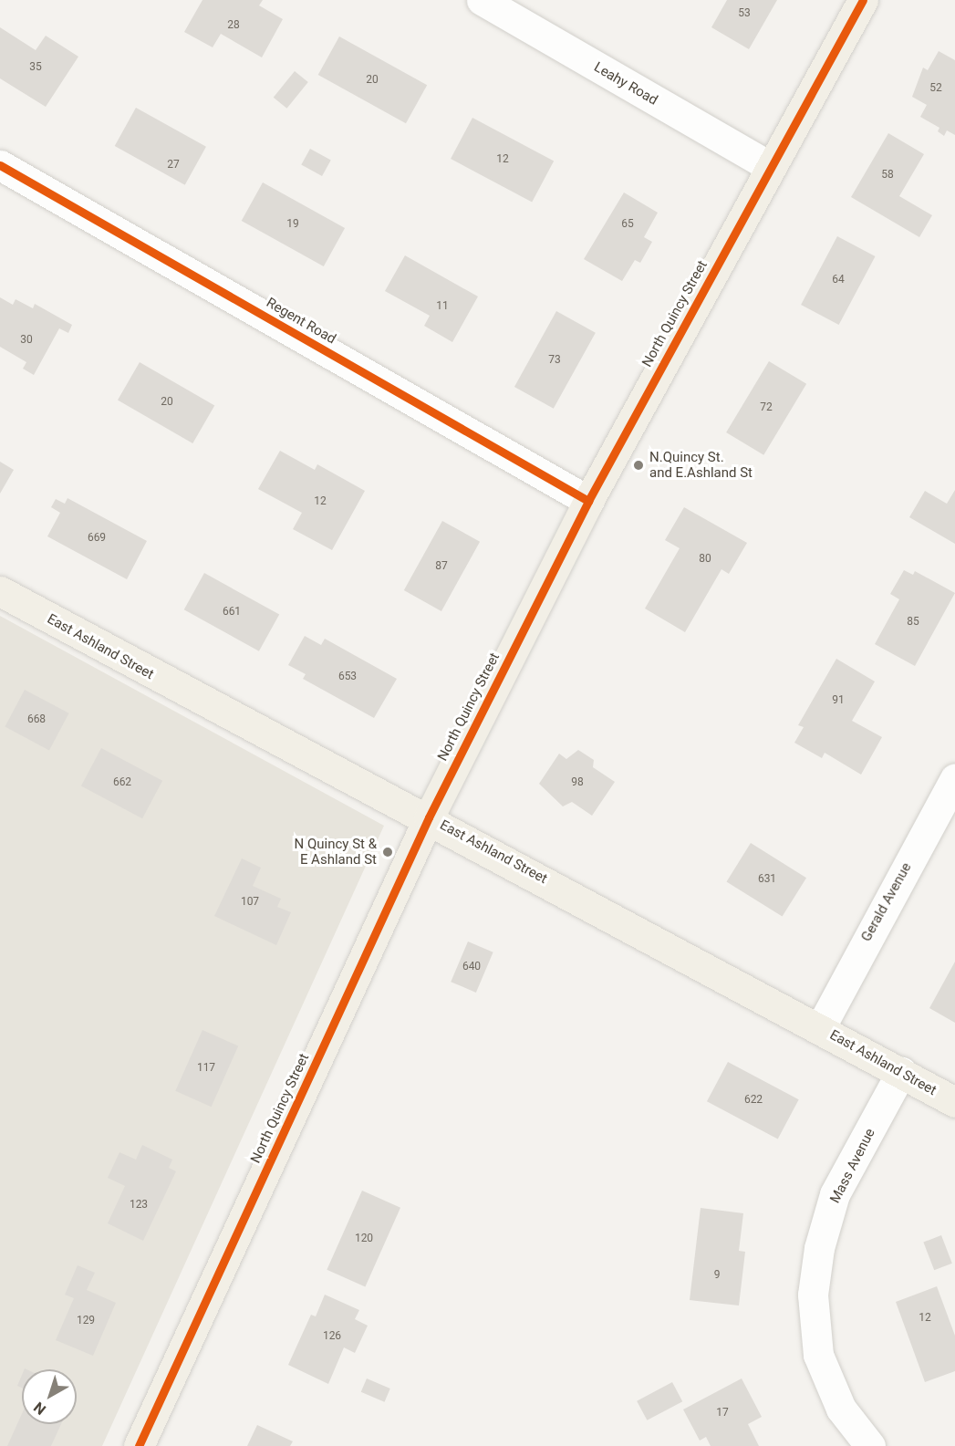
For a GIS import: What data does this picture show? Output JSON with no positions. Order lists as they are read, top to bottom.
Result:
{
  "streets": {
    "main road": ["North Quincy Street", "East Ashland Street"],
    "street": [
      "Leahy Road",
      "Regent Road",
      "Gerald Avenue",
      "Mass Avenue"
    ]
  },
  "crossings": [
    ["Leahy Road", "North Quincy Street"],
    ["North Quincy Street", "Regent Road"],
    ["North Quincy Street", "East Ashland Street"],
    ["East Ashland Street", "Gerald Avenue"],
    ["East Ashland Street", "Mass Avenue"]
  ],
  "places": ["N.Quincy St. and E.Ashland St", "N Quincy St & E Ashland St"],
  "house_numbers": [
    "53",
    "28",
    "35",
    "20",
    "52",
    "12",
    "27",
    "58",
    "19",
    "65",
    "64",
    "11",
    "30",
    "73",
    "20",
    "72",
    "12",
    "669",
    "80",
    "87",
    "661",
    "85",
    "653",
    "91",
    "668",
    "662",
    "98",
    "631",
    "107",
    "640",
    "117",
    "622",
    "123",
    "120",
    "9",
    "12",
    "129",
    "126",
    "17"
  ],
  "north": "bottom left"
}
